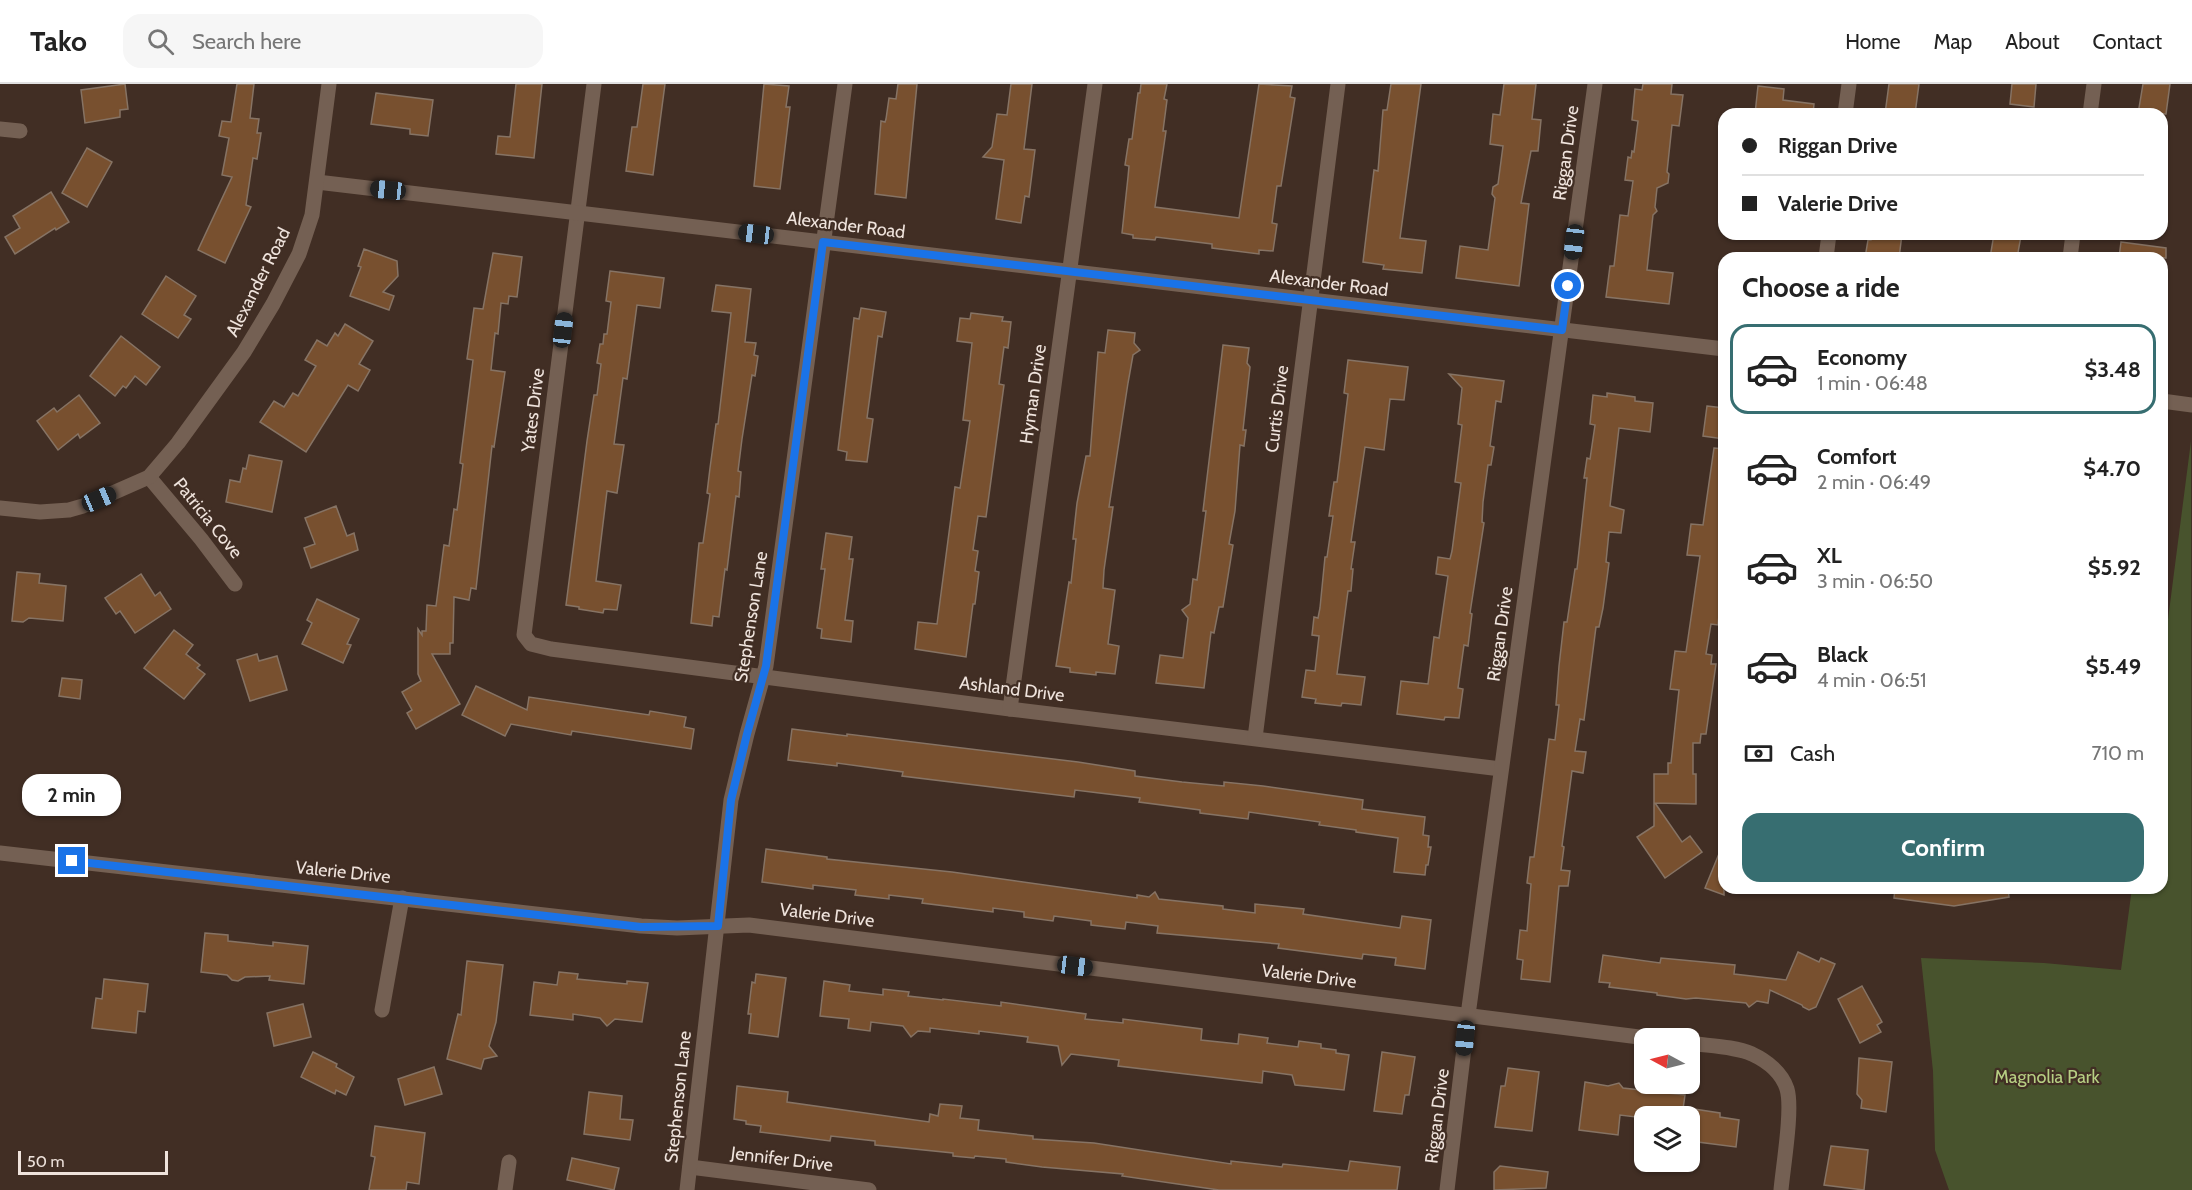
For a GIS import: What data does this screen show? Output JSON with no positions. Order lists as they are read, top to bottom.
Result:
{
  "streets": {
    "street": [
      "Riggan Drive",
      "Alexander Road",
      "Hyman Drive",
      "Curtis Drive",
      "Yates Drive",
      "Patricia Cove",
      "Stephenson Lane",
      "Ashland Drive",
      "Valerie Drive",
      "Jennifer Drive"
    ]
  },
  "crossings": [
    ["Riggan Drive", "Alexander Road"],
    ["Riggan Drive", "Ashland Drive"],
    ["Riggan Drive", "Valerie Drive"],
    ["Alexander Road", "Hyman Drive"],
    ["Alexander Road", "Curtis Drive"],
    ["Alexander Road", "Yates Drive"],
    ["Alexander Road", "Patricia Cove"],
    ["Alexander Road", "Stephenson Lane"],
    ["Hyman Drive", "Ashland Drive"],
    ["Curtis Drive", "Ashland Drive"],
    ["Yates Drive", "Ashland Drive"],
    ["Stephenson Lane", "Ashland Drive"],
    ["Stephenson Lane", "Valerie Drive"],
    ["Stephenson Lane", "Jennifer Drive"]
  ],
  "parks": ["Magnolia Park"],
  "scale_bar": "50 m",
  "north": "left",
  "page": {
    "header": "Tako",
    "search": "Search here",
    "nav": [
      "Home",
      "Map",
      "About",
      "Contact"
    ],
    "banner": ["Riggan Drive", "Valerie Drive"],
    "heading": "Choose a ride",
    "list": [
      {
        "name": "Economy",
        "note": "1 min · 06:48",
        "value": "$3.48"
      },
      {
        "name": "Comfort",
        "note": "2 min · 06:49",
        "value": "$4.70"
      },
      {
        "name": "XL",
        "note": "3 min · 06:50",
        "value": "$5.92"
      },
      {
        "name": "Black",
        "note": "4 min · 06:51",
        "value": "$5.49"
      }
    ],
    "pay": ["Cash", "710 m"],
    "bubble": "2 min",
    "buttons": "Confirm",
    "scale": "50 m"
  }
}
